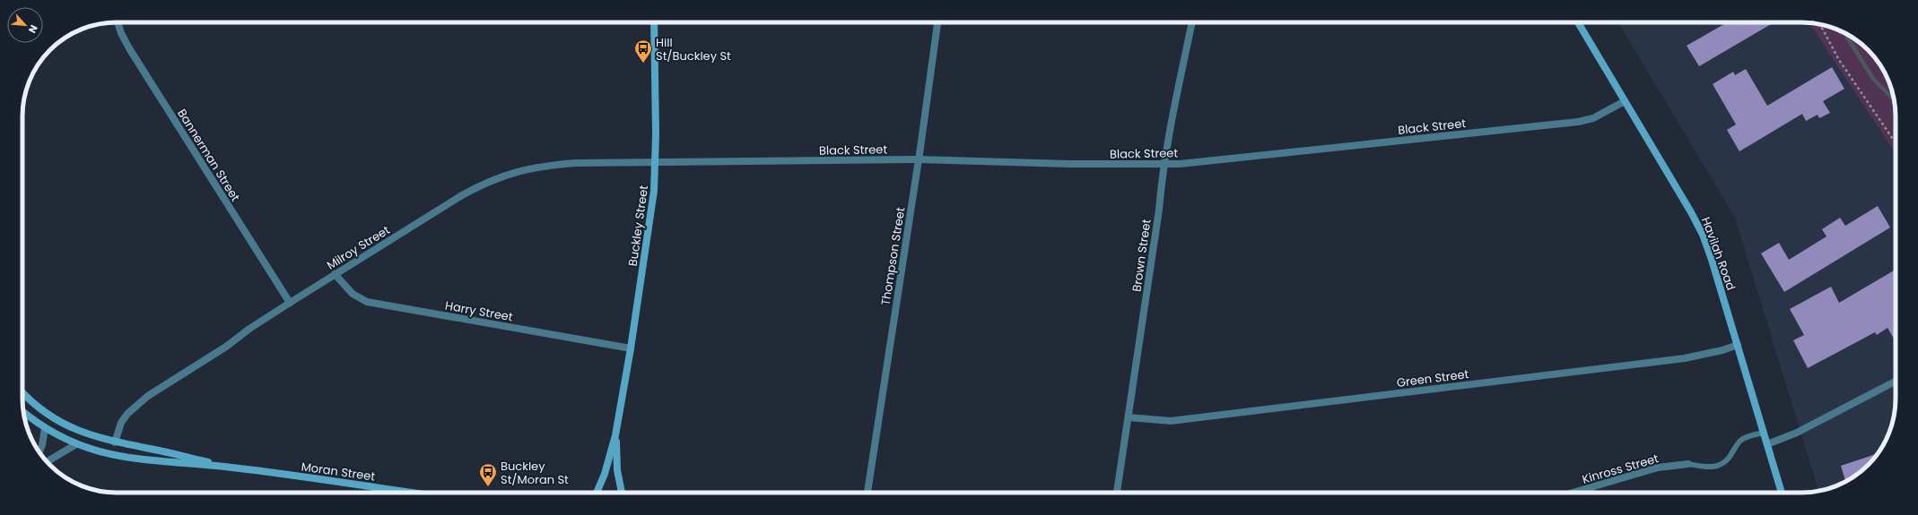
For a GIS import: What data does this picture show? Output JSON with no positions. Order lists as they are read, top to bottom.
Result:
{
  "streets": {
    "street": [
      "Black Street",
      "Bannerman Street",
      "Buckley Street",
      "Milroy Street",
      "Havilah Road",
      "Brown Street",
      "Thompson Street",
      "Harry Street",
      "Green Street",
      "Kinross Street",
      "Moran Street"
    ]
  },
  "crossings": [
    ["Black Street", "Buckley Street"],
    ["Black Street", "Milroy Street"],
    ["Black Street", "Havilah Road"],
    ["Black Street", "Brown Street"],
    ["Black Street", "Thompson Street"],
    ["Bannerman Street", "Milroy Street"],
    ["Buckley Street", "Milroy Street"],
    ["Buckley Street", "Harry Street"],
    ["Milroy Street", "Harry Street"],
    ["Milroy Street", "Moran Street"],
    ["Havilah Road", "Green Street"],
    ["Havilah Road", "Kinross Street"],
    ["Brown Street", "Green Street"]
  ],
  "places": {
    "bus stop": ["Hill St/Buckley St", "Buckley St/Moran St"]
  },
  "north": "bottom right"
}
